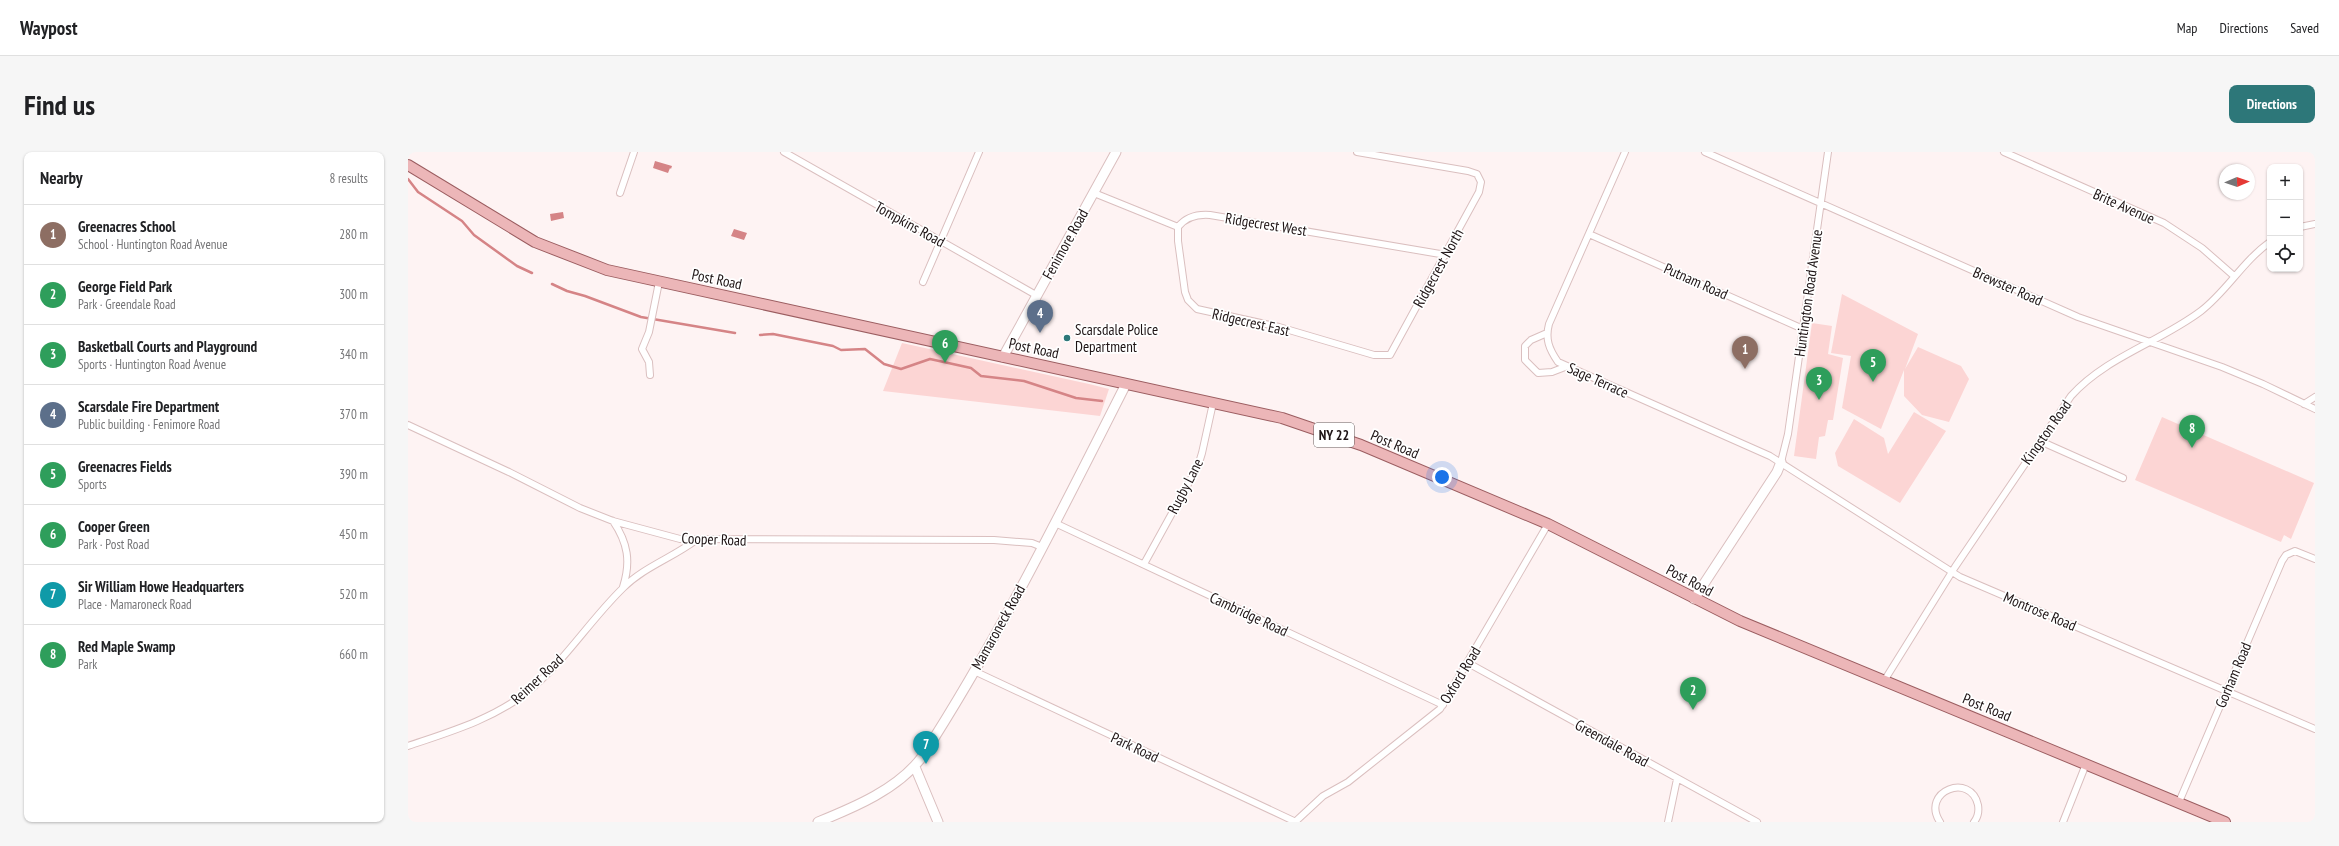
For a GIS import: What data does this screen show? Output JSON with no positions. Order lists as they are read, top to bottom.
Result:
{
  "streets": {
    "main road": ["Post Road", "NY 22"],
    "street": [
      "Brite Avenue",
      "Tompkins Road",
      "Ridgecrest West",
      "Fenimore Road",
      "Ridgecrest North",
      "Putnam Road",
      "Brewster Road",
      "Huntington Road Avenue",
      "Ridgecrest East",
      "Sage Terrace",
      "Kingston Road",
      "Rugby Lane",
      "Cooper Road",
      "Montrose Road",
      "Cambridge Road",
      "Mamaroneck Road",
      "Oxford Road",
      "Gorham Road",
      "Reimer Road",
      "Greendale Road",
      "Park Road"
    ]
  },
  "crossings": [
    ["Brite Avenue", "Kingston Road"],
    ["Tompkins Road", "Fenimore Road"],
    ["Ridgecrest West", "Ridgecrest North"],
    ["Ridgecrest West", "Ridgecrest East"],
    ["Fenimore Road", "Post Road"],
    ["Ridgecrest North", "Ridgecrest East"],
    ["Post Road", "Huntington Road Avenue"],
    ["Post Road", "Kingston Road"],
    ["Post Road", "Rugby Lane"],
    ["Post Road", "Mamaroneck Road"],
    ["Post Road", "Oxford Road"],
    ["Post Road", "Gorham Road"],
    ["Putnam Road", "Huntington Road Avenue"],
    ["Brewster Road", "Huntington Road Avenue"],
    ["Brewster Road", "Kingston Road"],
    ["Huntington Road Avenue", "Sage Terrace"],
    ["Huntington Road Avenue", "Montrose Road"],
    ["Sage Terrace", "Montrose Road"],
    ["Kingston Road", "Montrose Road"],
    ["Rugby Lane", "Cambridge Road"],
    ["Cooper Road", "Mamaroneck Road"],
    ["Cooper Road", "Reimer Road"],
    ["Montrose Road", "Gorham Road"],
    ["Cambridge Road", "Mamaroneck Road"],
    ["Cambridge Road", "Oxford Road"],
    ["Mamaroneck Road", "Park Road"],
    ["Oxford Road", "Greendale Road"],
    ["Oxford Road", "Park Road"]
  ],
  "places": ["Scarsdale Police Department"],
  "north": "right",
  "page": {
    "header": "Waypost",
    "nav": ["Map", "Directions", "Saved"],
    "buttons": "Directions",
    "title": "Find us",
    "heading": ["Nearby", "8 results"],
    "map_buttons": ["+", "−"],
    "list": [
      {
        "mark": "1",
        "name": "Greenacres School",
        "note": "School · Huntington Road Avenue",
        "value": "280 m"
      },
      {
        "mark": "2",
        "name": "George Field Park",
        "note": "Park · Greendale Road",
        "value": "300 m"
      },
      {
        "mark": "3",
        "name": "Basketball Courts and Playground",
        "note": "Sports · Huntington Road Avenue",
        "value": "340 m"
      },
      {
        "mark": "4",
        "name": "Scarsdale Fire Department",
        "note": "Public building · Fenimore Road",
        "value": "370 m"
      },
      {
        "mark": "5",
        "name": "Greenacres Fields",
        "note": "Sports",
        "value": "390 m"
      },
      {
        "mark": "6",
        "name": "Cooper Green",
        "note": "Park · Post Road",
        "value": "450 m"
      },
      {
        "mark": "7",
        "name": "Sir William Howe Headquarters",
        "note": "Place · Mamaroneck Road",
        "value": "520 m"
      },
      {
        "mark": "8",
        "name": "Red Maple Swamp",
        "note": "Park",
        "value": "660 m"
      }
    ],
    "pins": [
      "4",
      "6",
      "1",
      "5",
      "3",
      "8",
      "2",
      "7"
    ]
  }
}
